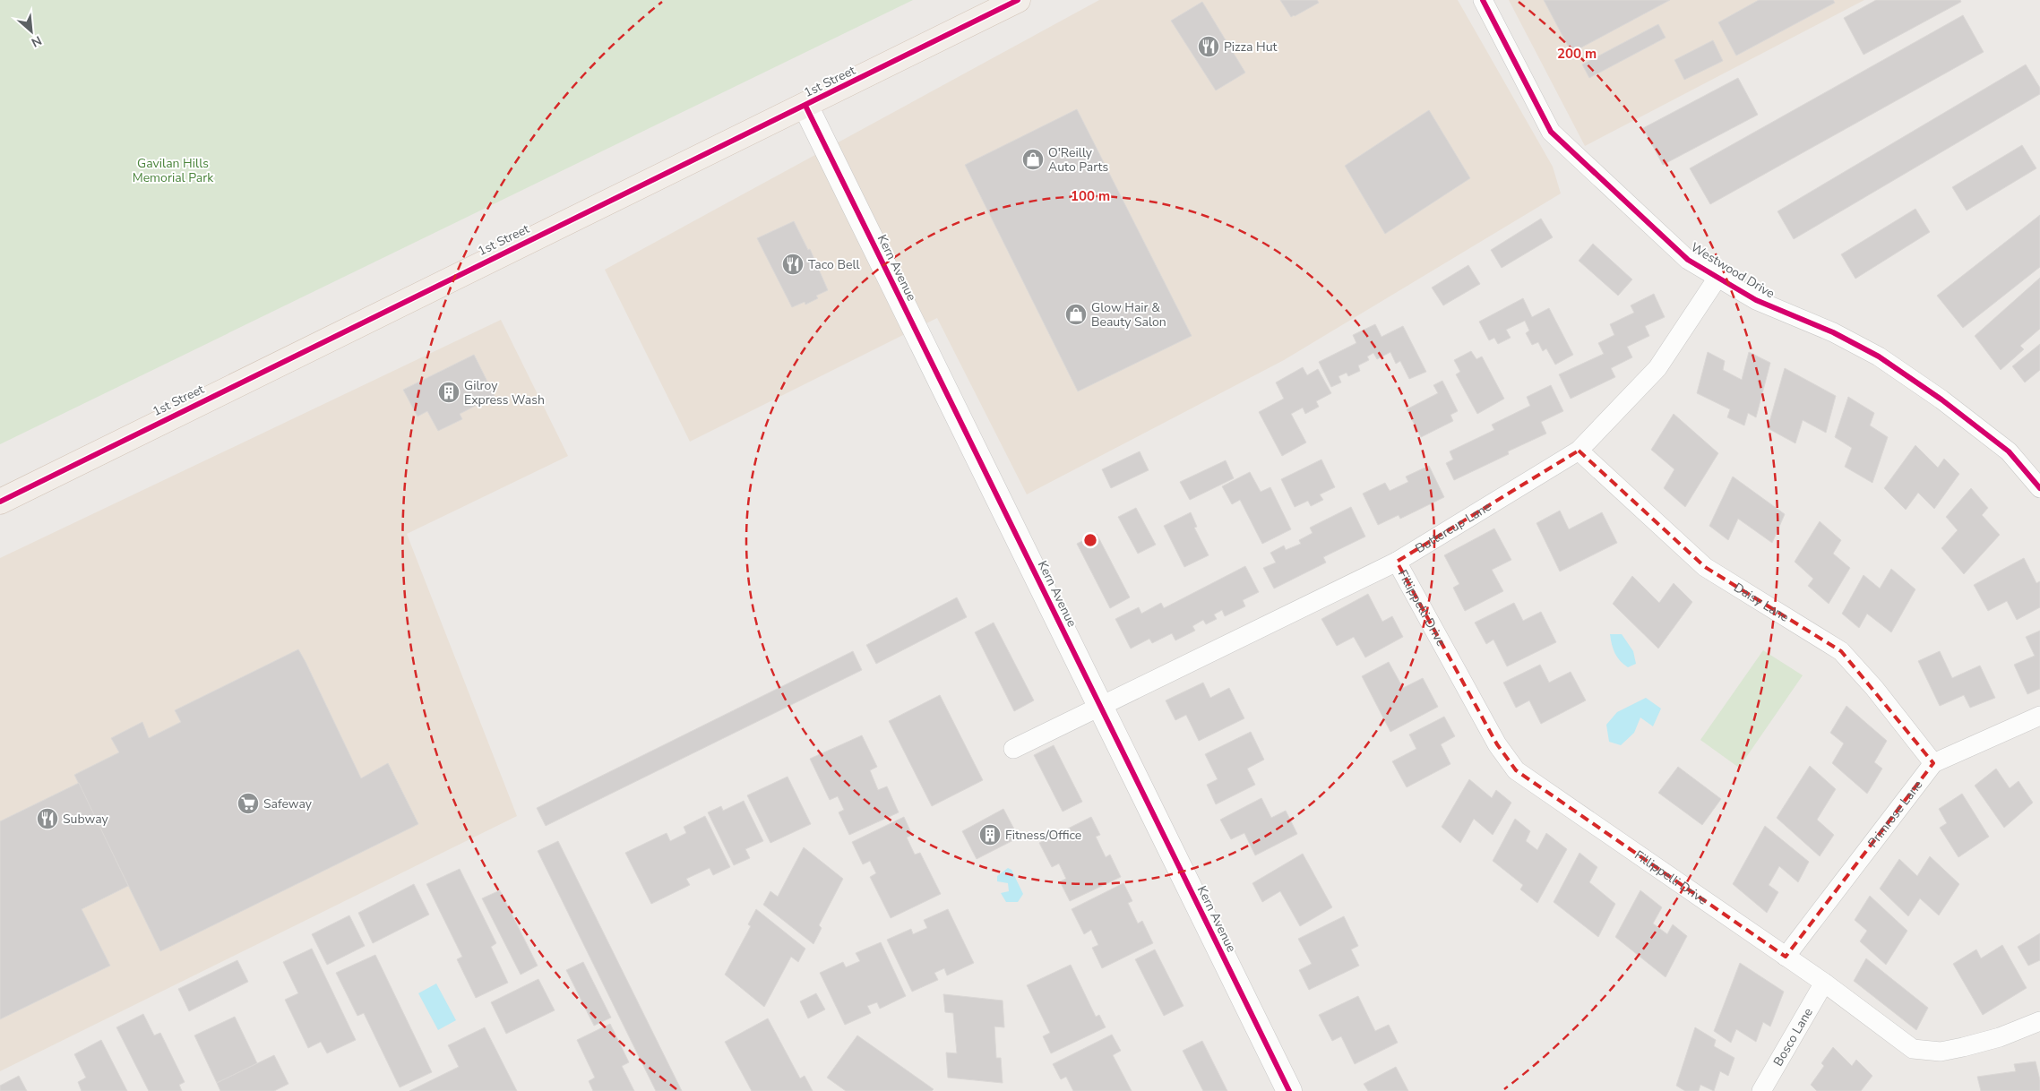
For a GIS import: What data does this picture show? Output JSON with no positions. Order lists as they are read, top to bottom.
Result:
{
  "streets": {
    "main road": ["1st Street"],
    "street": [
      "Kern Avenue",
      "Westwood Drive",
      "Buttercup Lane",
      "Daisy Lane",
      "Fillippelli Drive",
      "Primrose Lane",
      "Bosco Lane"
    ]
  },
  "crossings": [
    ["1st Street", "Kern Avenue"],
    ["Kern Avenue", "Buttercup Lane"],
    ["Westwood Drive", "Buttercup Lane"],
    ["Buttercup Lane", "Daisy Lane"],
    ["Buttercup Lane", "Fillippelli Drive"],
    ["Daisy Lane", "Primrose Lane"],
    ["Fillippelli Drive", "Primrose Lane"],
    ["Fillippelli Drive", "Bosco Lane"]
  ],
  "parks": ["Gavilan Hills Memorial Park"],
  "places": {
    "restaurant": ["Pizza Hut", "Taco Bell", "Subway"],
    "shop": ["O'Reilly Auto Parts", "Glow Hair & Beauty Salon"],
    "building": ["Gilroy Express Wash", "Fitness/Office"],
    "supermarket": ["Safeway"]
  },
  "north": "bottom right",
  "rings": ["200 m", "100 m"]
}
